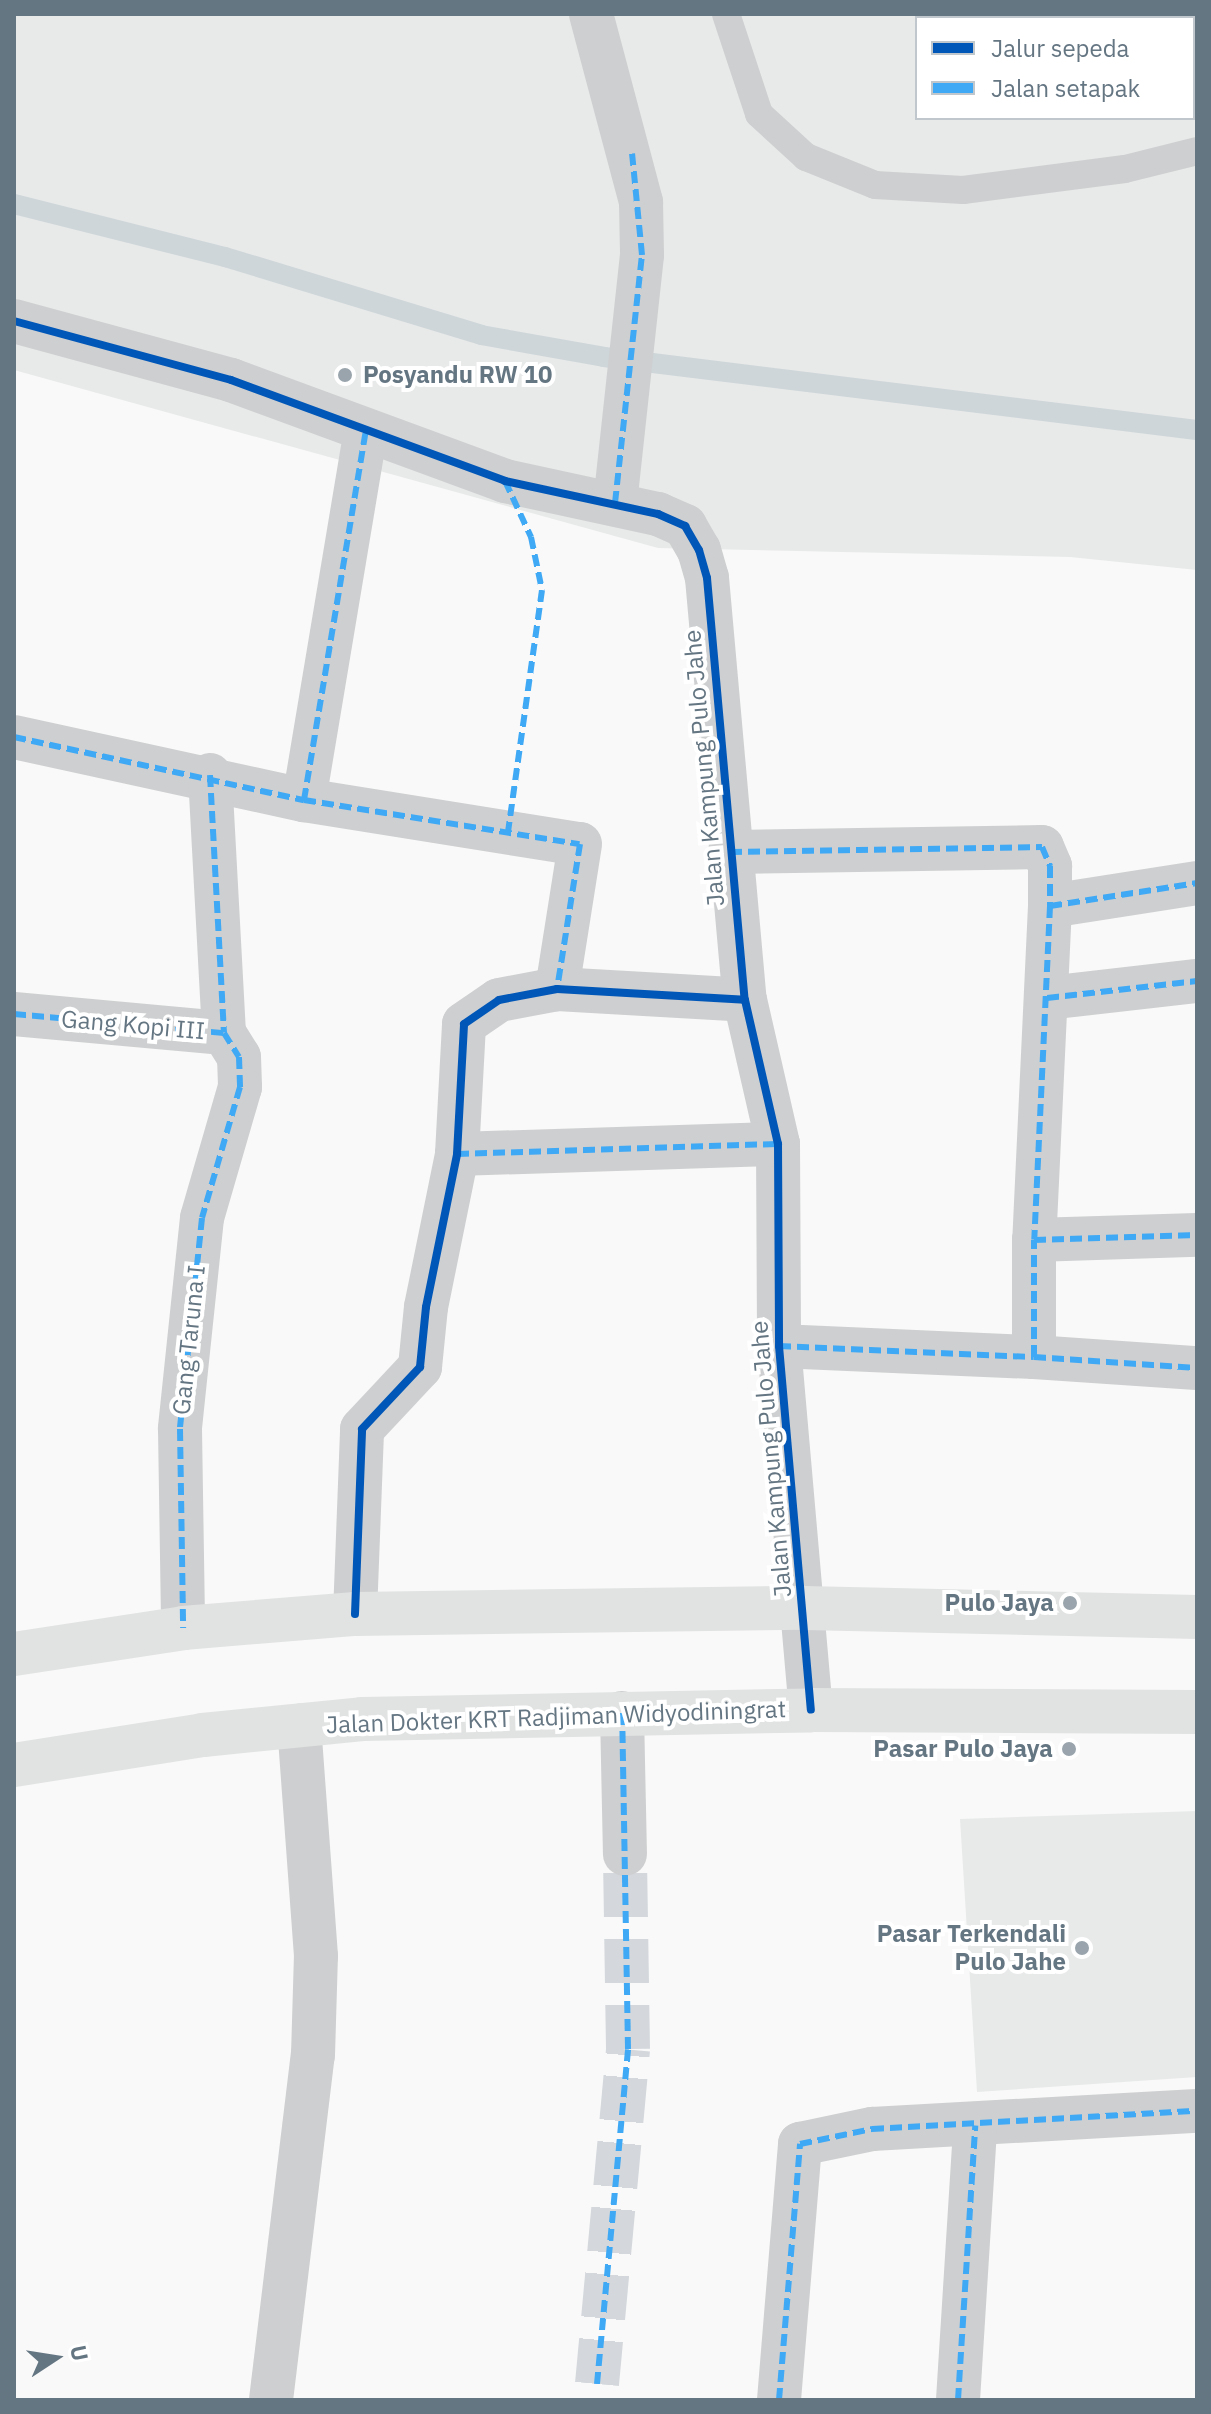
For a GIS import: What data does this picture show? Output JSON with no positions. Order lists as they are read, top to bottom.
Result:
{
  "streets": {
    "main road": ["Jalan Dokter KRT Radjiman Widyodiningrat"],
    "street": ["Jalan Kampung Pulo Jahe", "Gang Kopi III", "Gang Taruna I"]
  },
  "crossings": [
    ["Jalan Kampung Pulo Jahe", "Jalan Dokter KRT Radjiman Widyodiningrat"],
    ["Gang Kopi III", "Gang Taruna I"]
  ],
  "places": [
    "Posyandu RW 10",
    "Pulo Jaya",
    "Pasar Pulo Jaya",
    "Pasar Terkendali Pulo Jahe"
  ],
  "legend": ["Jalur sepeda", "Jalan setapak"],
  "north": "right"
}
